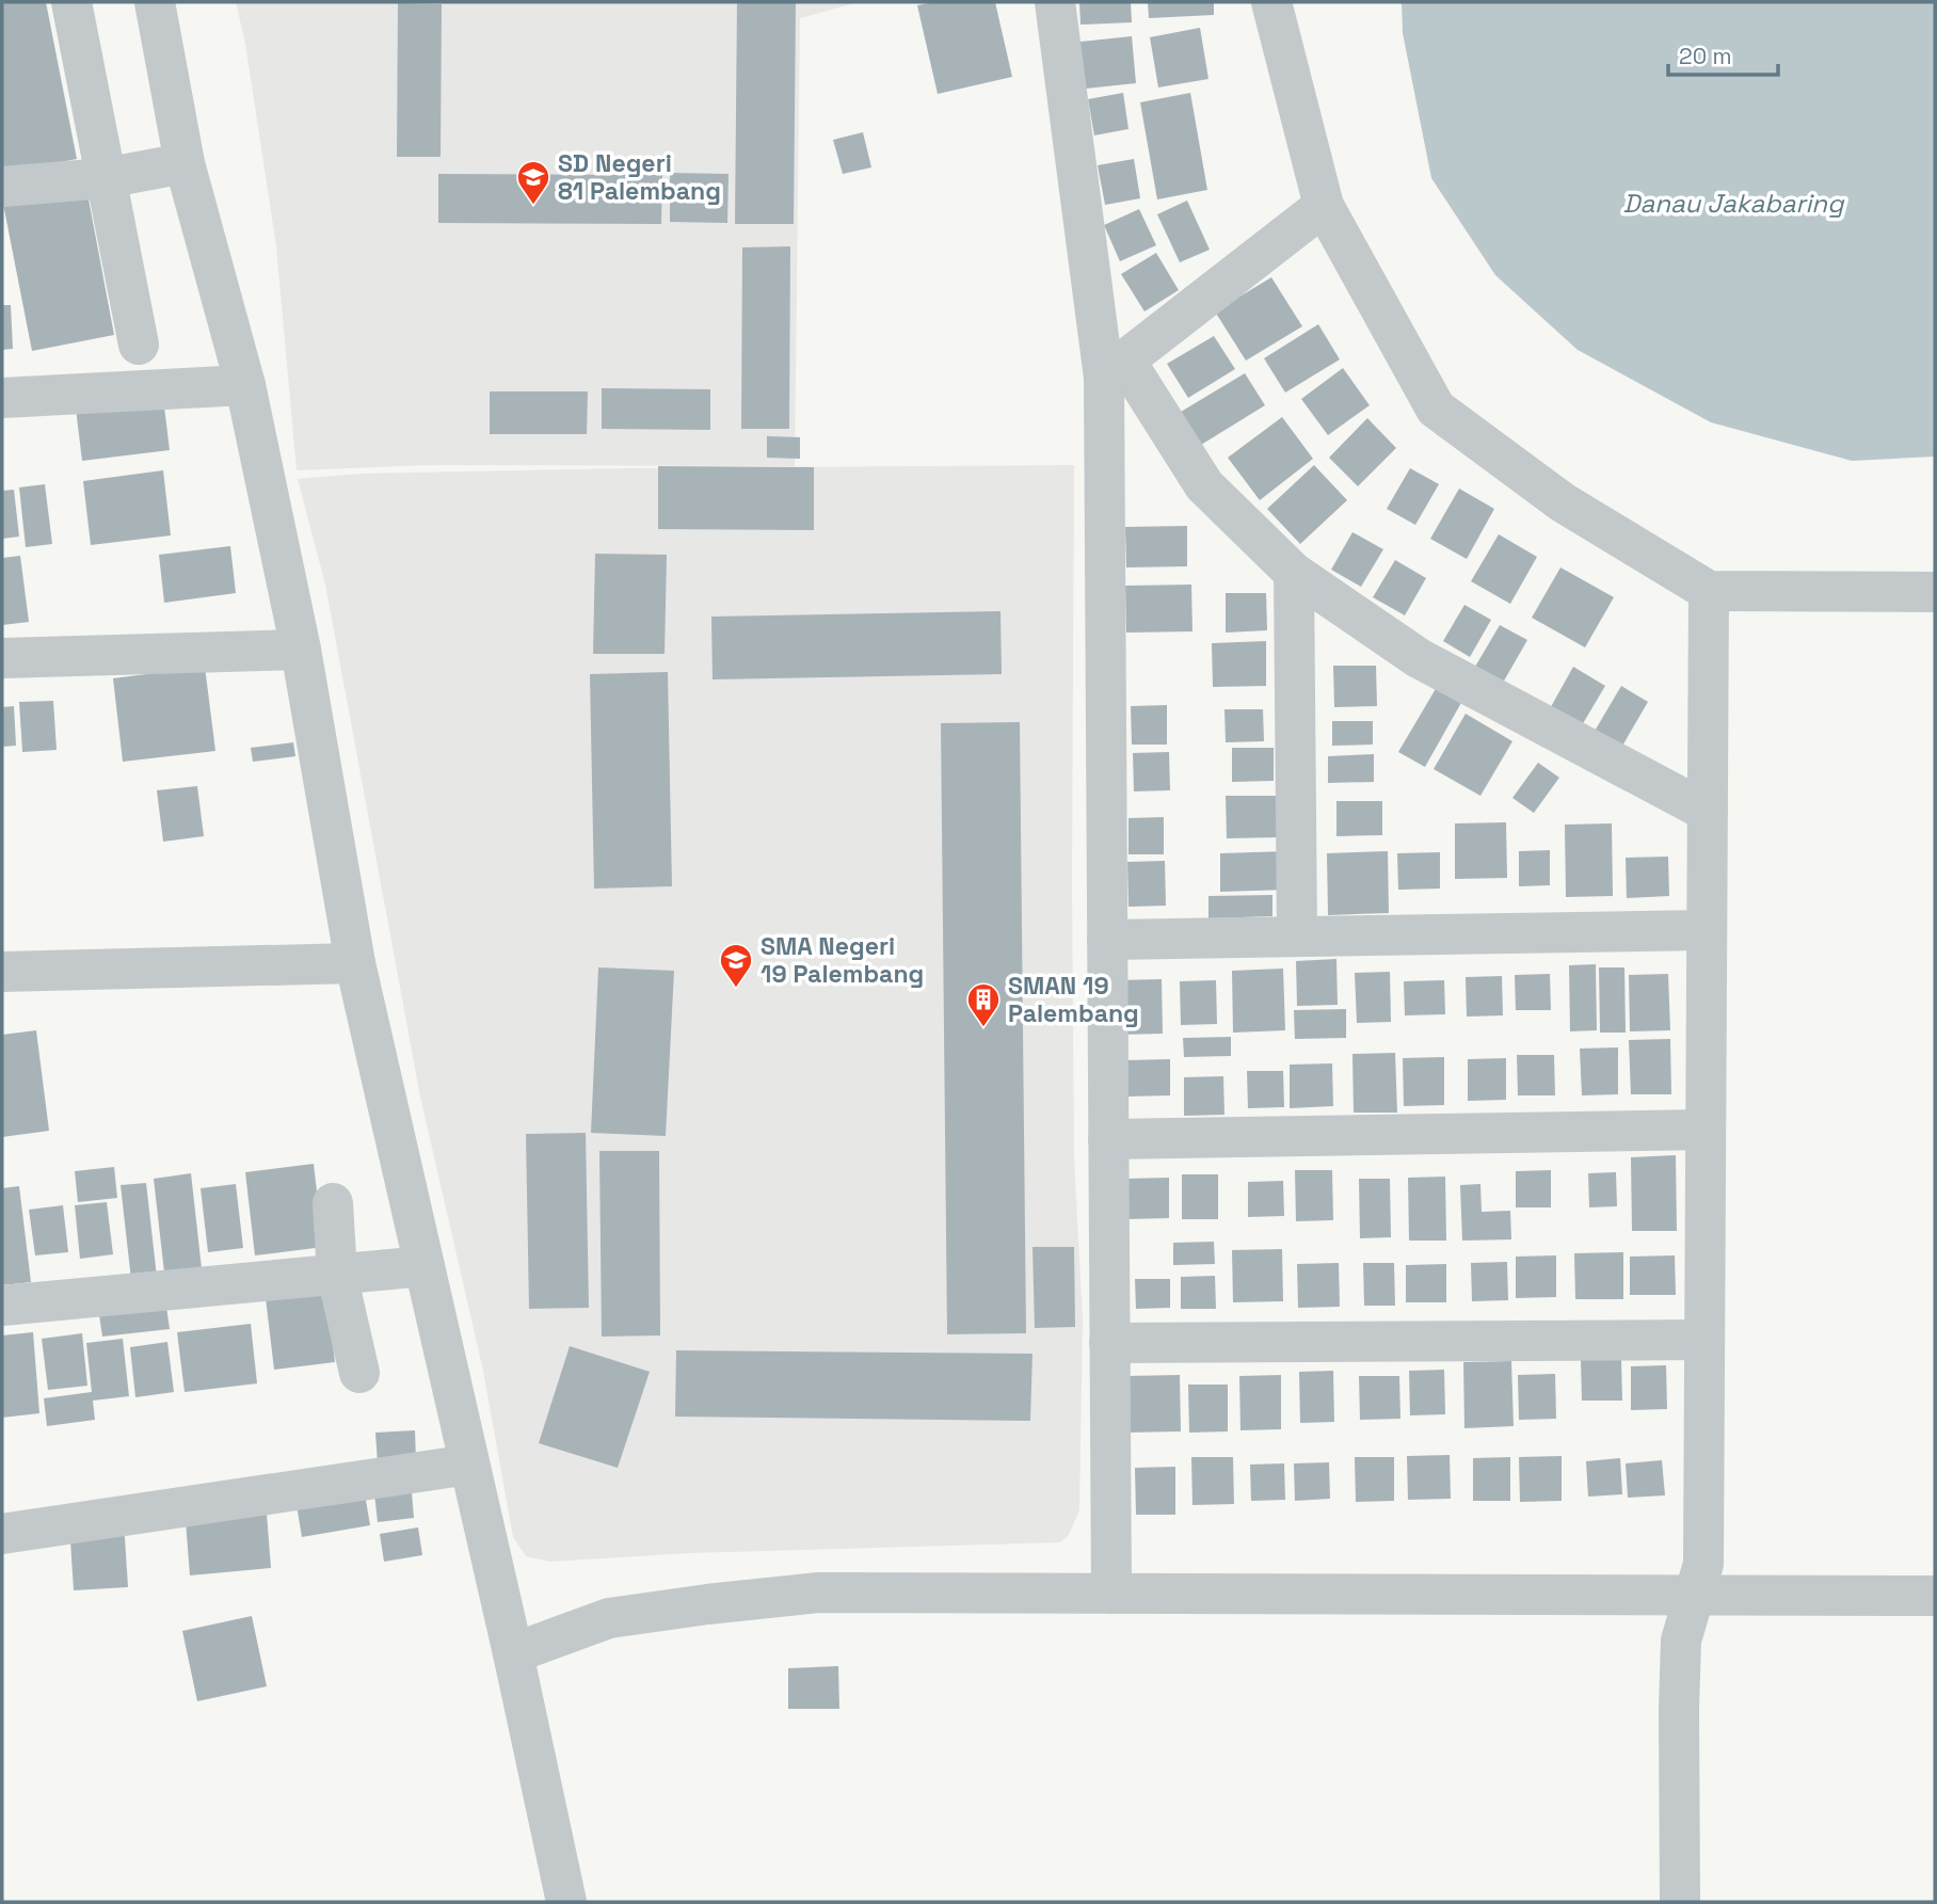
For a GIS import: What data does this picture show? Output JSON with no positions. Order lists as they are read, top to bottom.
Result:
{
  "water": ["Danau Jakabaring"],
  "places": {
    "school or university": ["SD Negeri 81 Palembang", "SMA Negeri 19 Palembang"],
    "building": ["SMAN 19 Palembang"]
  },
  "scale_bar": "20 m"
}
